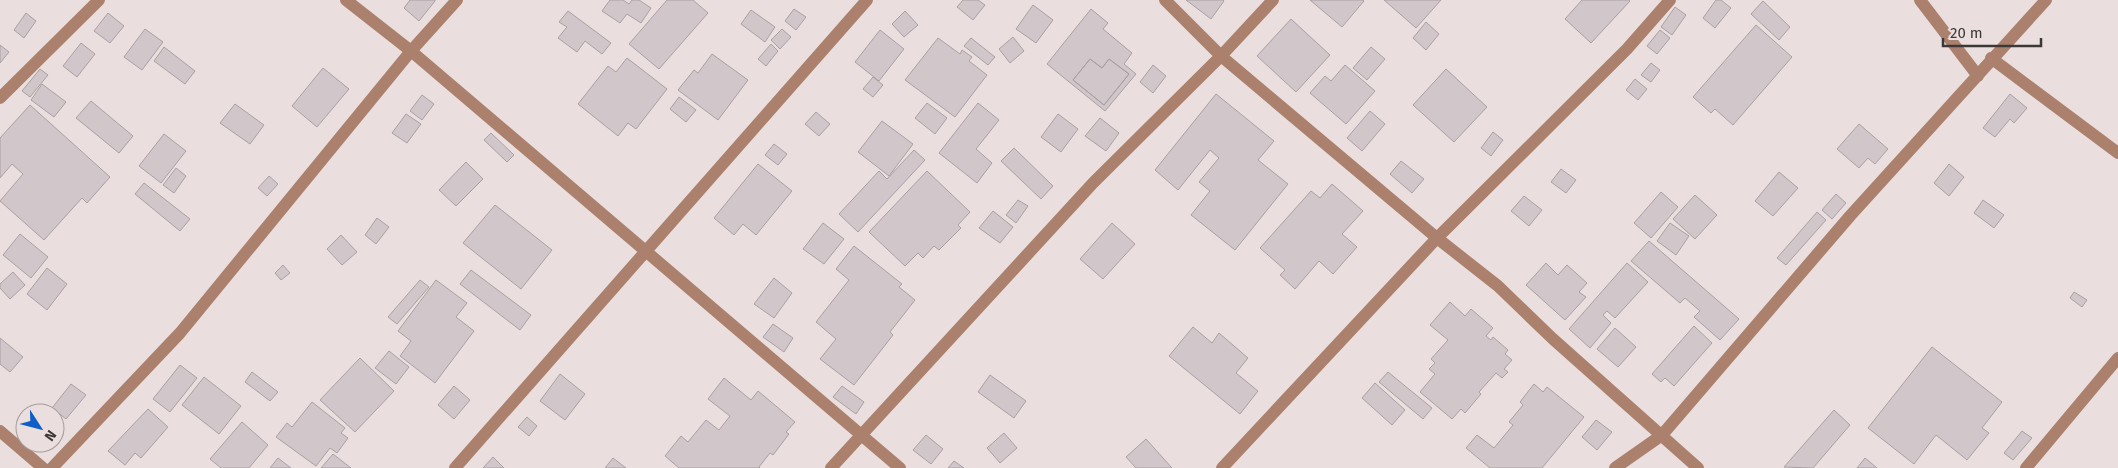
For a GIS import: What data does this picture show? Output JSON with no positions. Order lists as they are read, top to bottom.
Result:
{
  "scale_bar": "20 m",
  "north": "bottom right"
}
